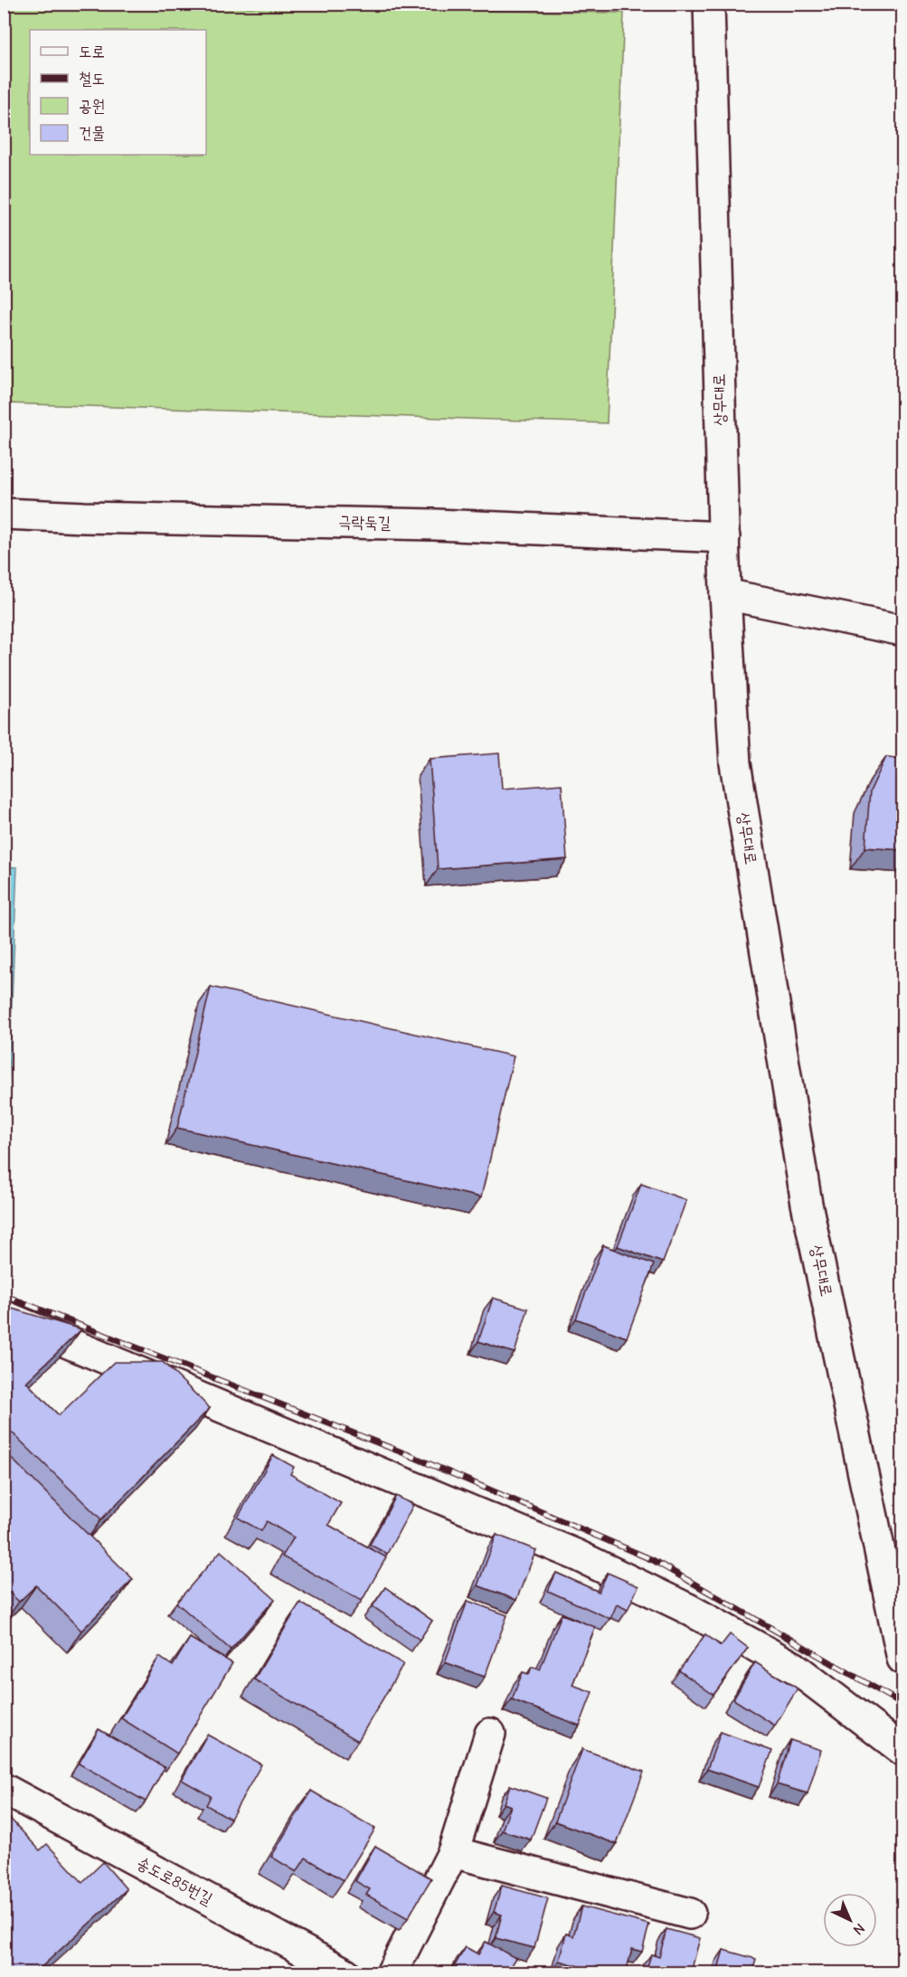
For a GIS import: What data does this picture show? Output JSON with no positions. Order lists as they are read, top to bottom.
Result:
{
  "streets": {
    "main road": ["상무대로", "극락둑길", "송도로85번길"]
  },
  "crossings": [
    ["상무대로", "극락둑길"]
  ],
  "legend": [
    "도로",
    "철도",
    "공원",
    "건물"
  ],
  "north": "bottom right"
}
